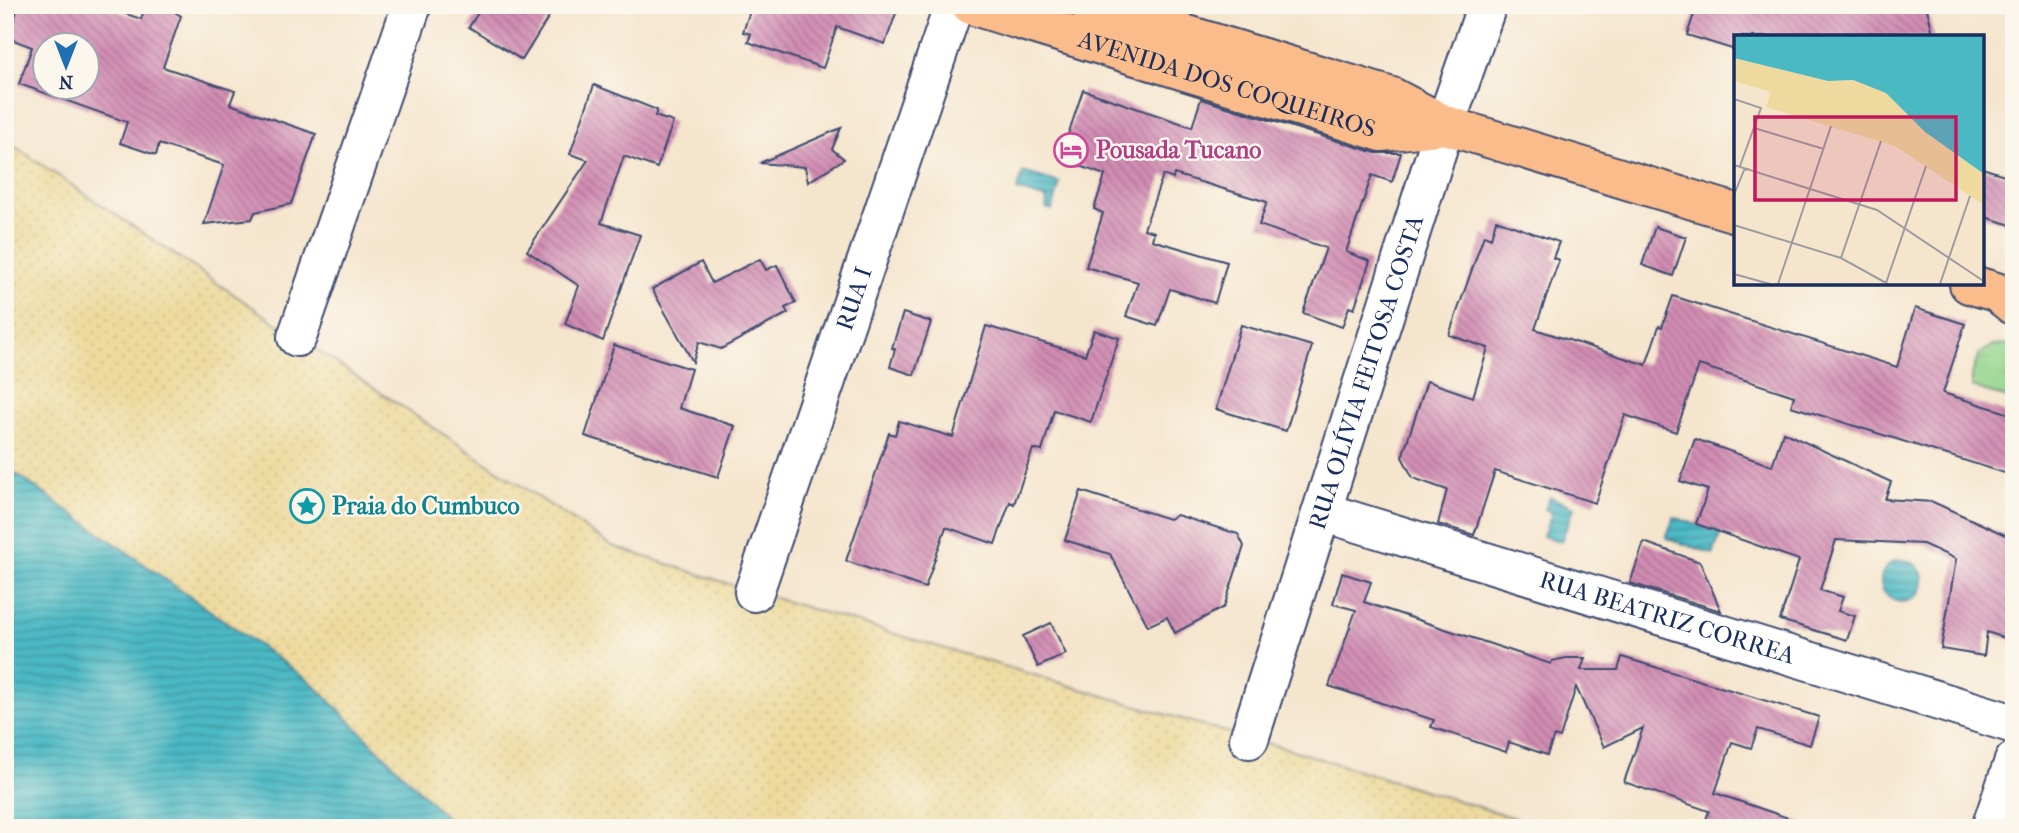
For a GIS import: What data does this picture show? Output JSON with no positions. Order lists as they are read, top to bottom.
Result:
{
  "streets": {
    "main road": ["AVENIDA DOS COQUEIROS"],
    "street": ["RUA I", "RUA OLÍVIA FEITOSA COSTA", "RUA BEATRIZ CORREA"]
  },
  "crossings": [
    ["AVENIDA DOS COQUEIROS", "RUA OLÍVIA FEITOSA COSTA"],
    ["RUA OLÍVIA FEITOSA COSTA", "RUA BEATRIZ CORREA"]
  ],
  "places": {
    "hotel": ["Pousada Tucano"],
    "place": ["Praia do Cumbuco"]
  },
  "north": "bottom"
}
